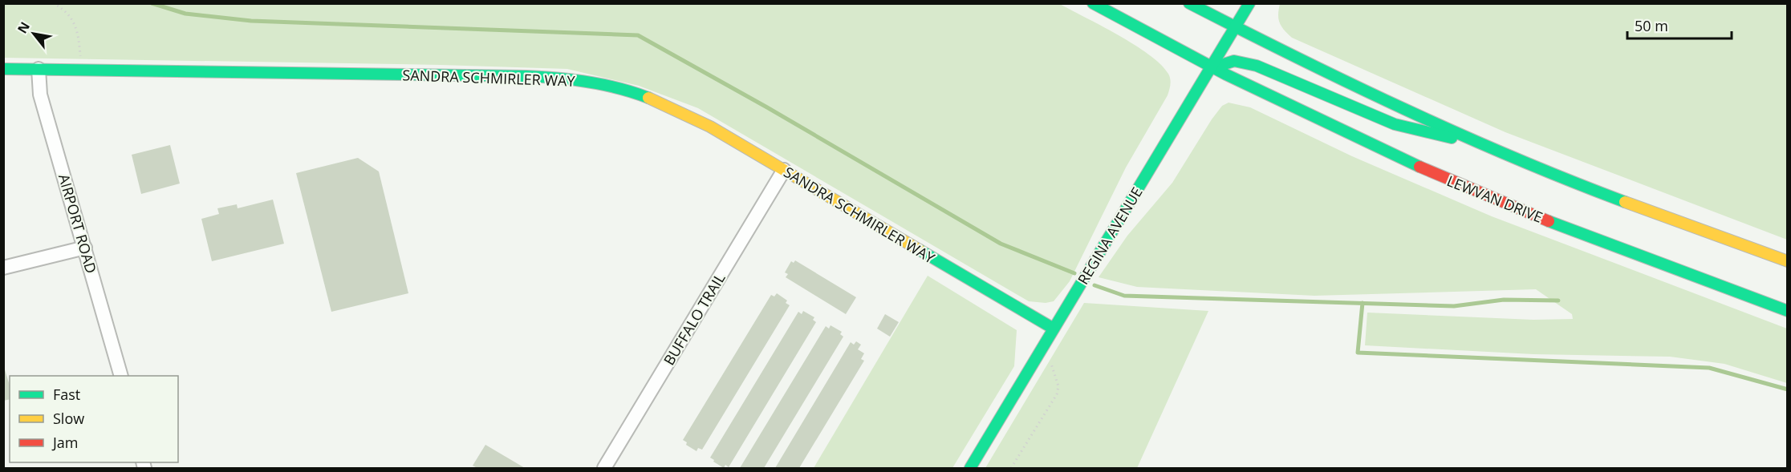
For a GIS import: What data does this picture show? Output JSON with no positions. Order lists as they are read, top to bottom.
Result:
{
  "streets": {
    "main road": ["SANDRA SCHMIRLER WAY", "LEWVAN DRIVE", "REGINA AVENUE"],
    "street": ["AIRPORT ROAD", "BUFFALO TRAIL"]
  },
  "crossings": [
    ["SANDRA SCHMIRLER WAY", "AIRPORT ROAD"],
    ["SANDRA SCHMIRLER WAY", "REGINA AVENUE"],
    ["SANDRA SCHMIRLER WAY", "BUFFALO TRAIL"],
    ["LEWVAN DRIVE", "REGINA AVENUE"]
  ],
  "legend": ["Fast", "Slow", "Jam"],
  "scale_bar": "50 m",
  "north": "top left"
}
